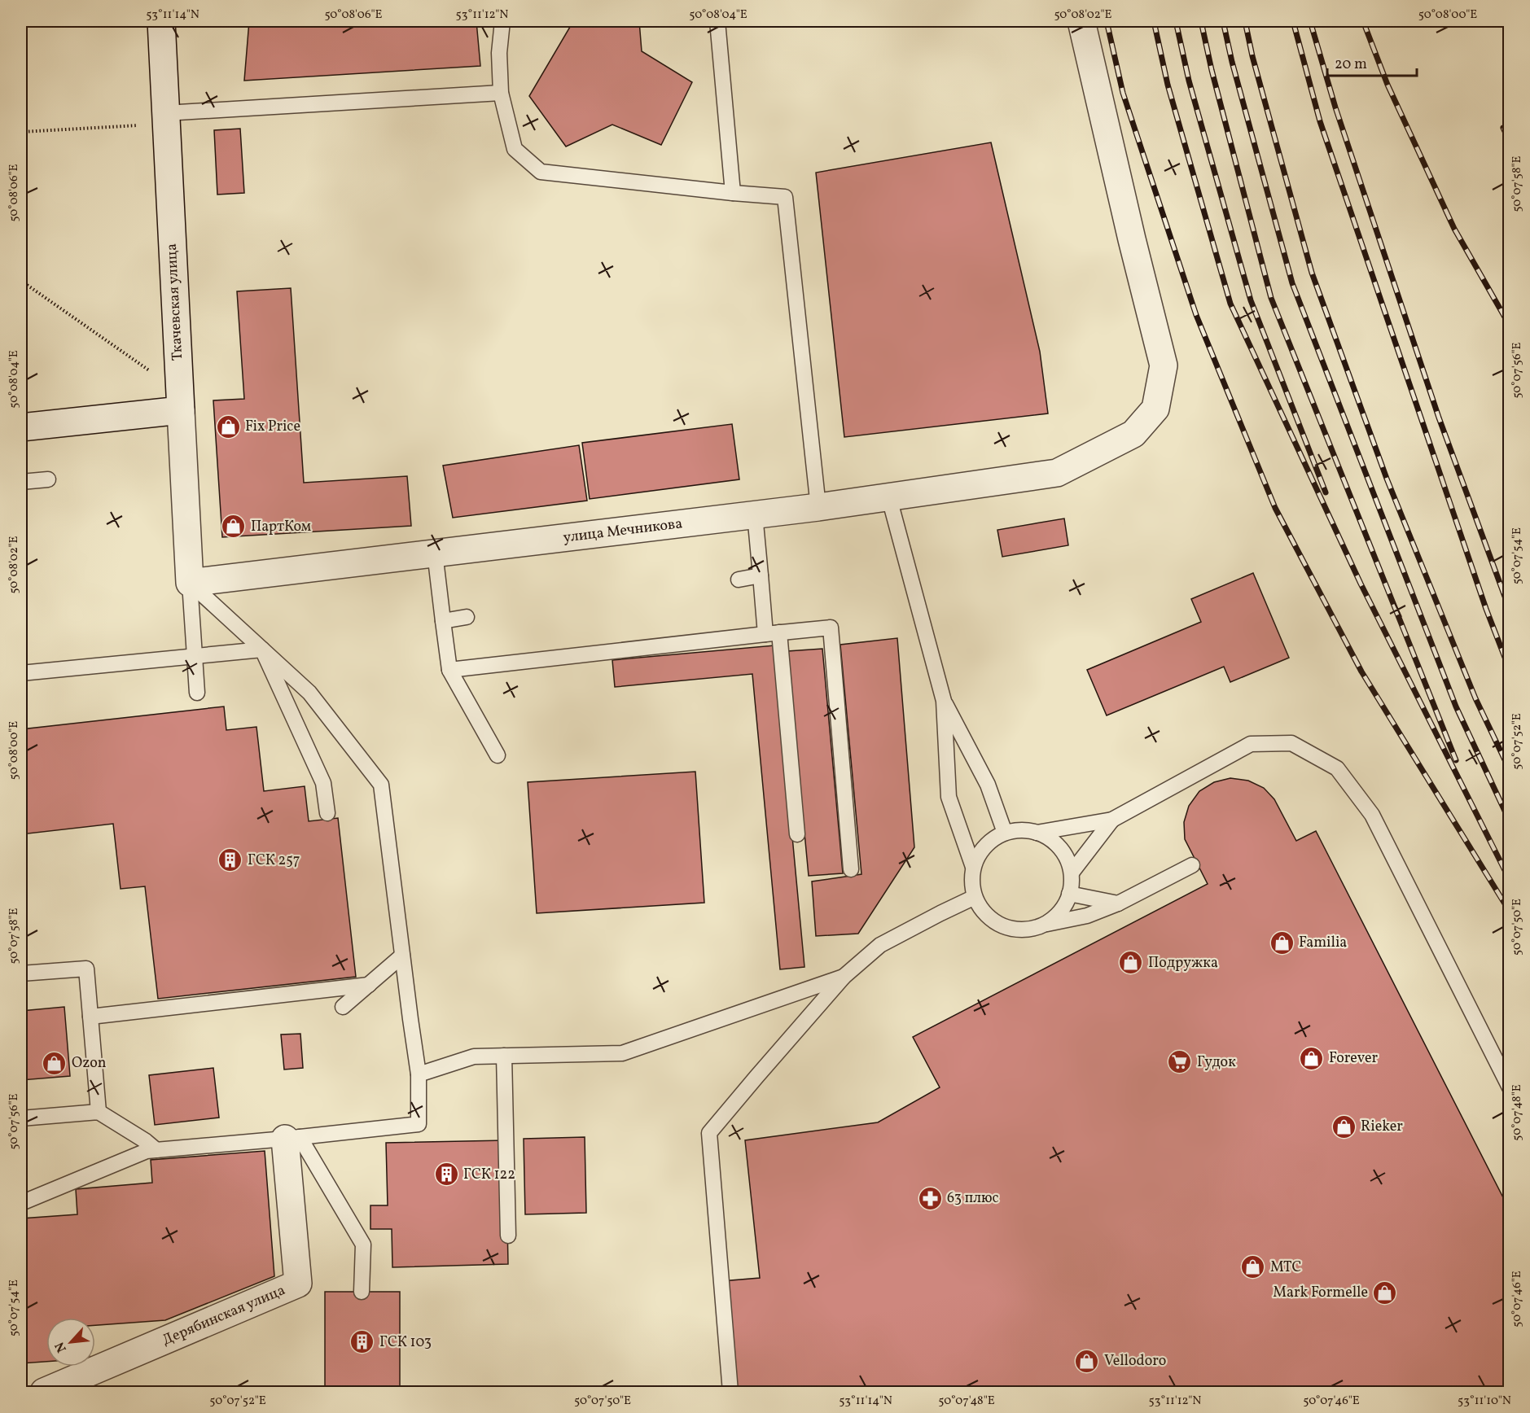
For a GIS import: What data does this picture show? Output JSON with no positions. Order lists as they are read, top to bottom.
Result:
{
  "streets": {
    "street": ["Ткачевская улица", "улица Мечникова", "Дерябинская улица"]
  },
  "crossings": [
    ["Ткачевская улица", "улица Мечникова"]
  ],
  "places": {
    "shop": [
      "Fix Price",
      "ПартКом",
      "Familia",
      "Подружка",
      "Forever",
      "Ozon",
      "Rieker",
      "МТС",
      "Mark Formelle",
      "Vellodoro"
    ],
    "building": ["ГСК 257", "ГСК 122", "ГСК 103"],
    "supermarket": ["Гудок"],
    "pharmacy": ["63 плюс"]
  },
  "scale_bar": "20 m",
  "north": "bottom left",
  "coordinates": [
    "53°11'14\"N",
    "50°08'06\"E",
    "53°11'12\"N",
    "50°08'04\"E",
    "50°08'02\"E",
    "50°08'00\"E",
    "50°07'58\"E",
    "50°07'56\"E",
    "50°07'54\"E",
    "50°07'52\"E",
    "50°07'50\"E",
    "50°07'48\"E",
    "50°07'46\"E",
    "53°11'10\"N"
  ]
}
